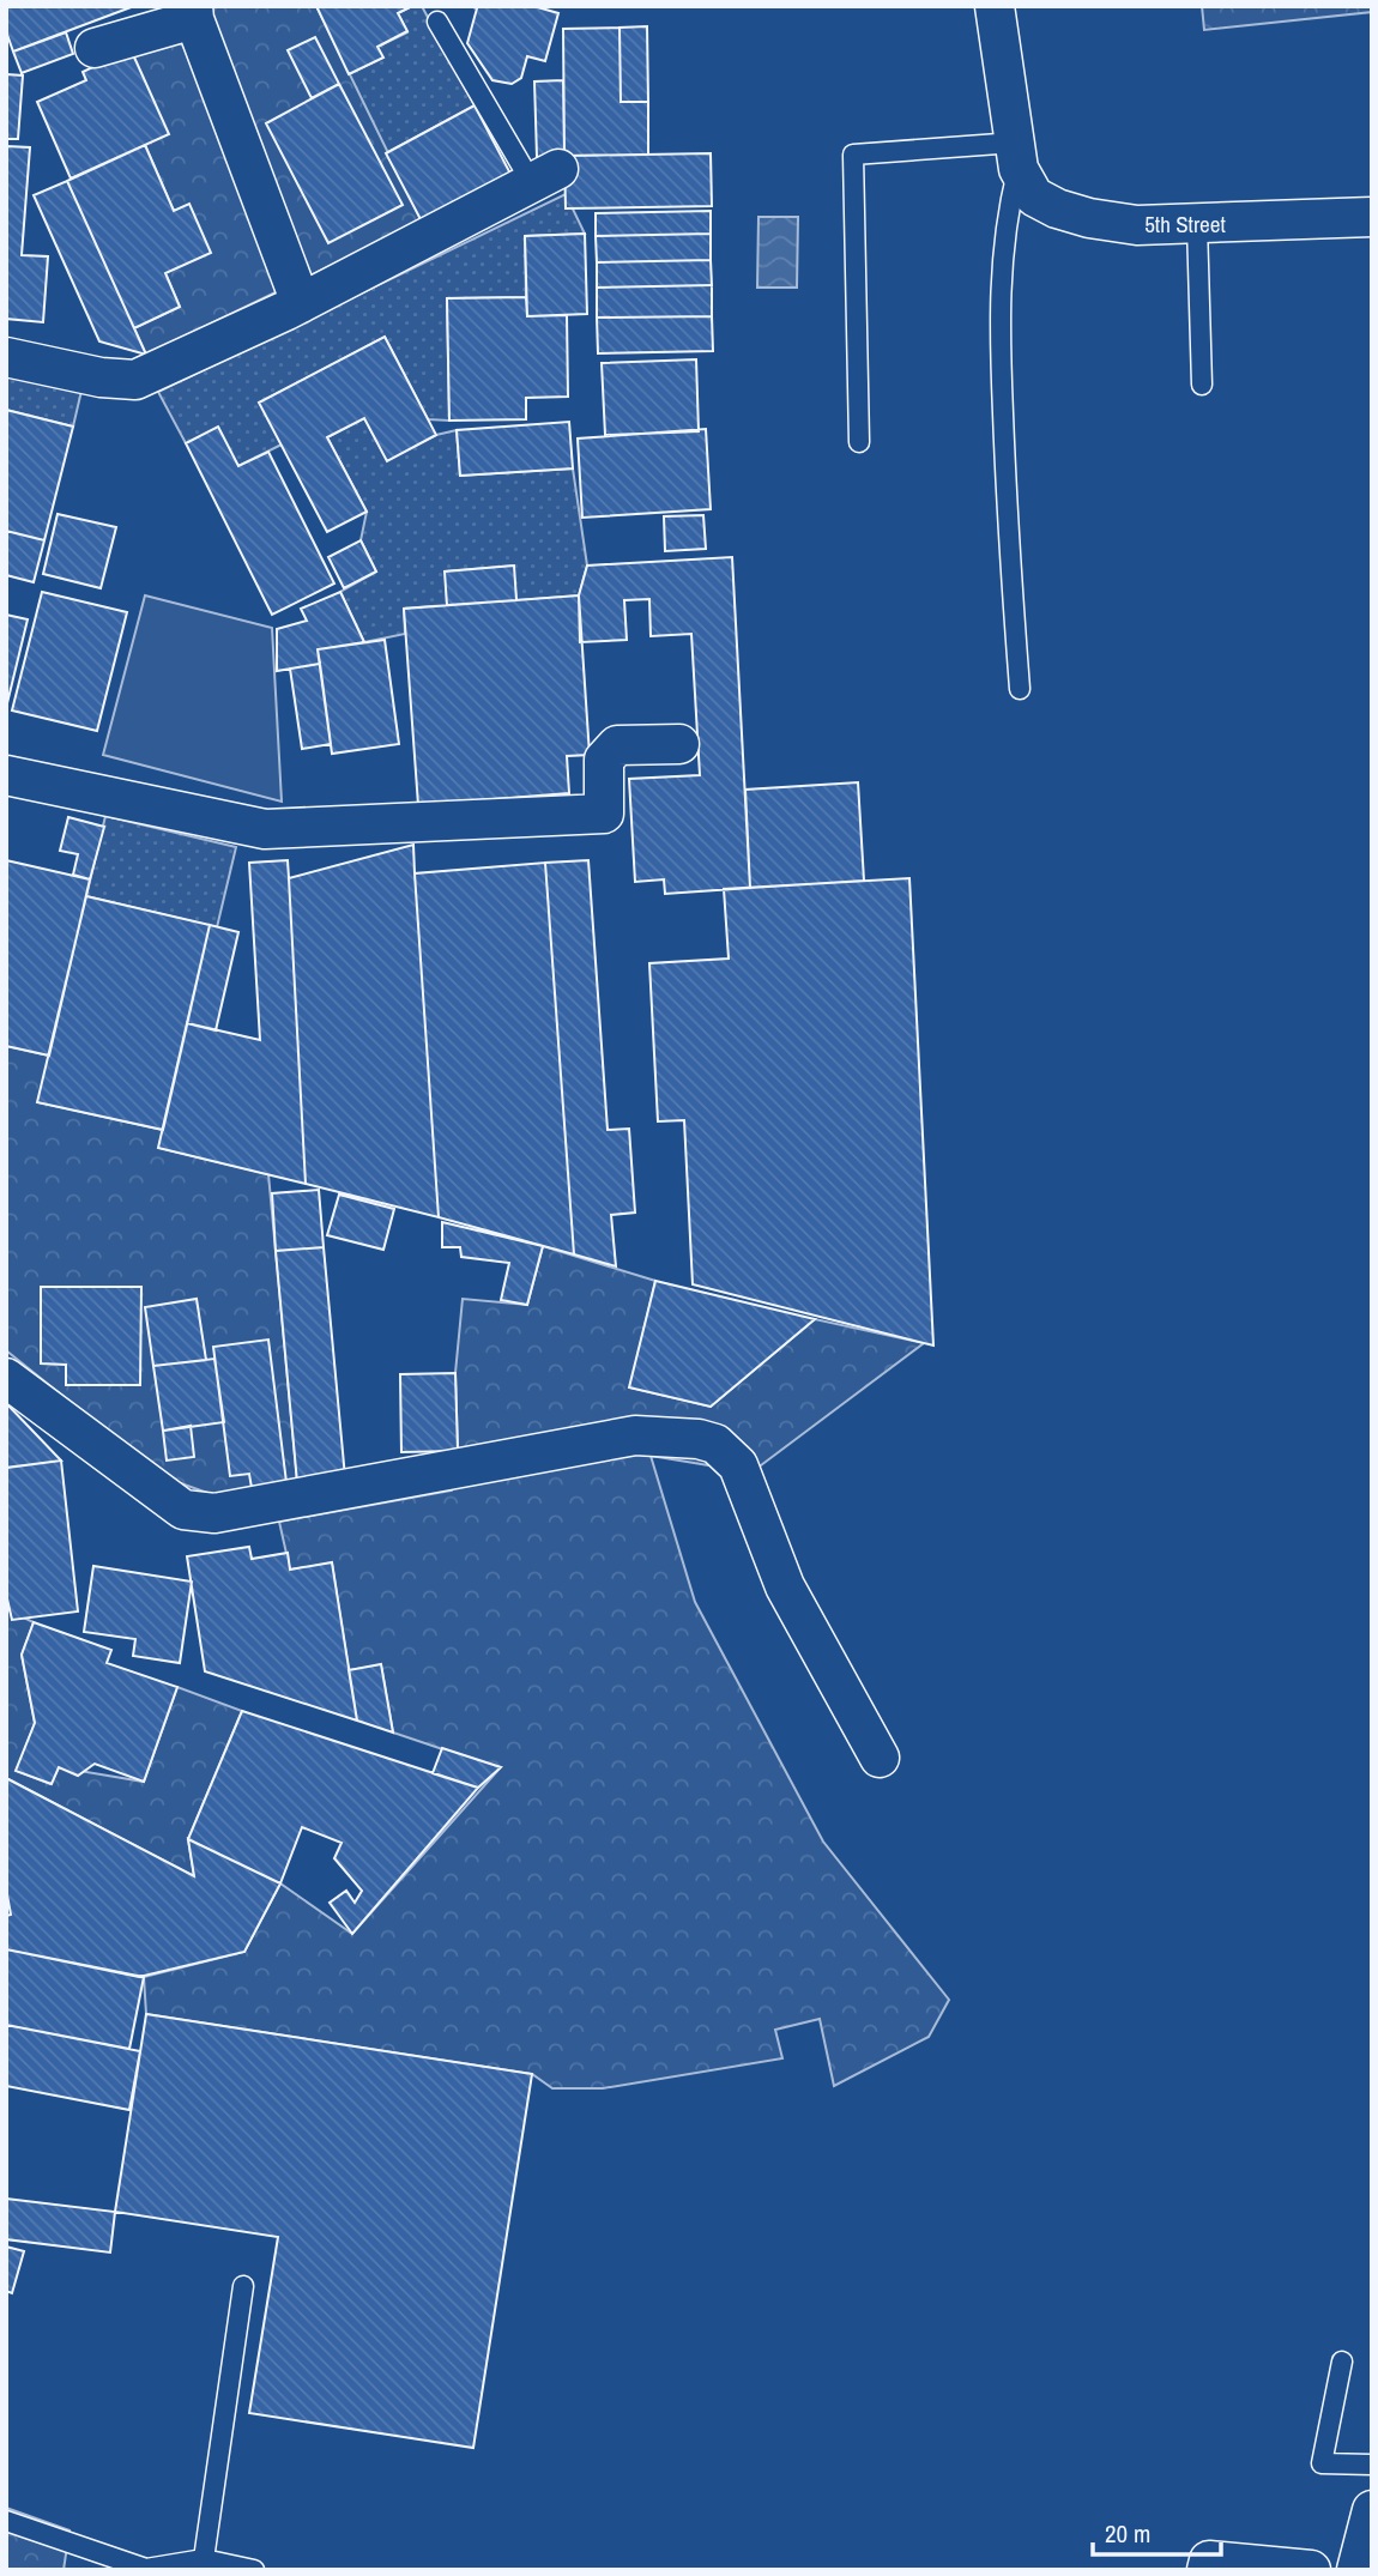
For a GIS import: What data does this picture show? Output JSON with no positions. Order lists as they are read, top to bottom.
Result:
{
  "streets": {
    "street": ["5th Street"]
  },
  "scale_bar": "20 m"
}
